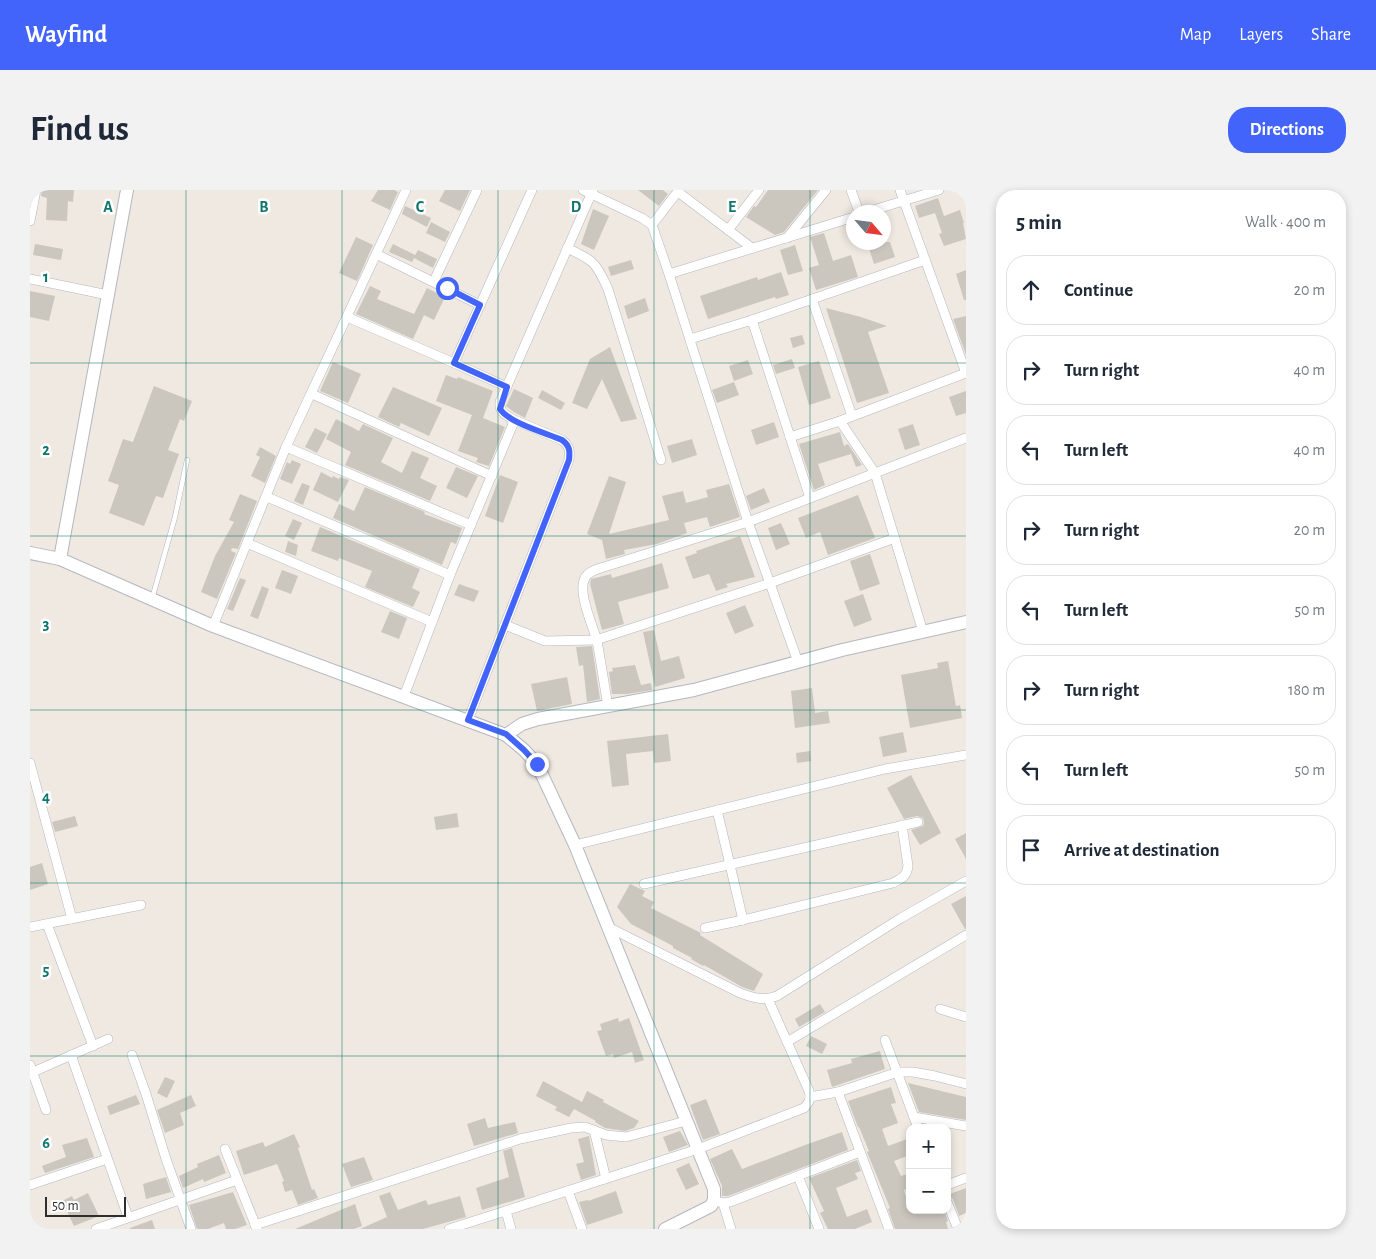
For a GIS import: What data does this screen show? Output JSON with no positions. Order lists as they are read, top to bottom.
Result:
{
  "scale_bar": "50 m",
  "north": "bottom right",
  "page": {
    "header": "Wayfind",
    "nav": ["Map", "Layers", "Share"],
    "buttons": "Directions",
    "title": "Find us",
    "heading": ["5 min", "Walk · 400 m"],
    "list": [
      ["Continue", "20 m"],
      ["Turn right", "40 m"],
      ["Turn left", "40 m"],
      ["Turn right", "20 m"],
      ["Turn left", "50 m"],
      ["Turn right", "180 m"],
      ["Turn left", "50 m"],
      "Arrive at destination"
    ],
    "map_buttons": ["+", "−"],
    "scale": "50 m"
  },
  "grid": {
    "columns": [
      "A",
      "B",
      "C",
      "D",
      "E"
    ],
    "rows": [
      "1",
      "2",
      "3",
      "4",
      "5",
      "6"
    ]
  }
}
